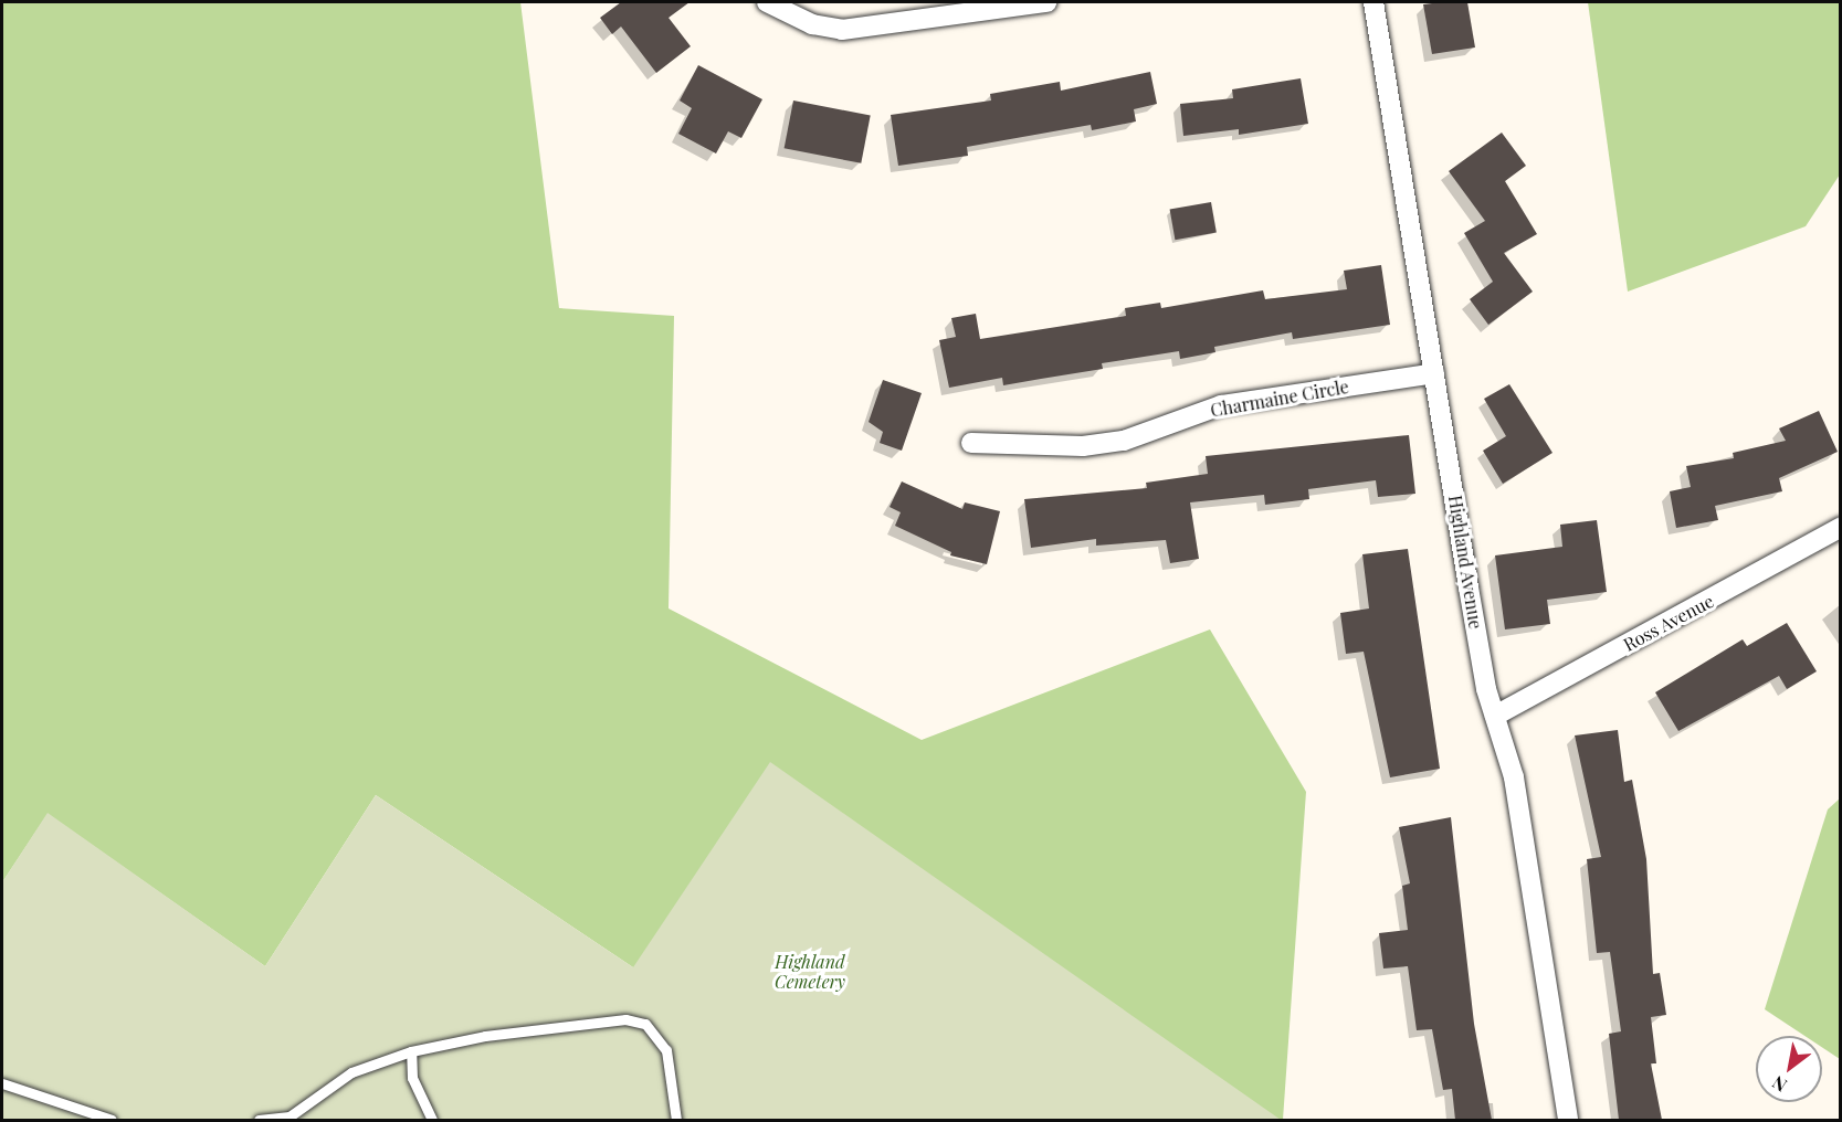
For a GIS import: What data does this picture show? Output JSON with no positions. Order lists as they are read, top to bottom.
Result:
{
  "streets": {
    "street": ["Charmaine Circle", "Highland Avenue", "Ross Avenue"]
  },
  "crossings": [
    ["Charmaine Circle", "Highland Avenue"],
    ["Highland Avenue", "Ross Avenue"]
  ],
  "parks": ["Highland Cemetery"],
  "north": "bottom left"
}
